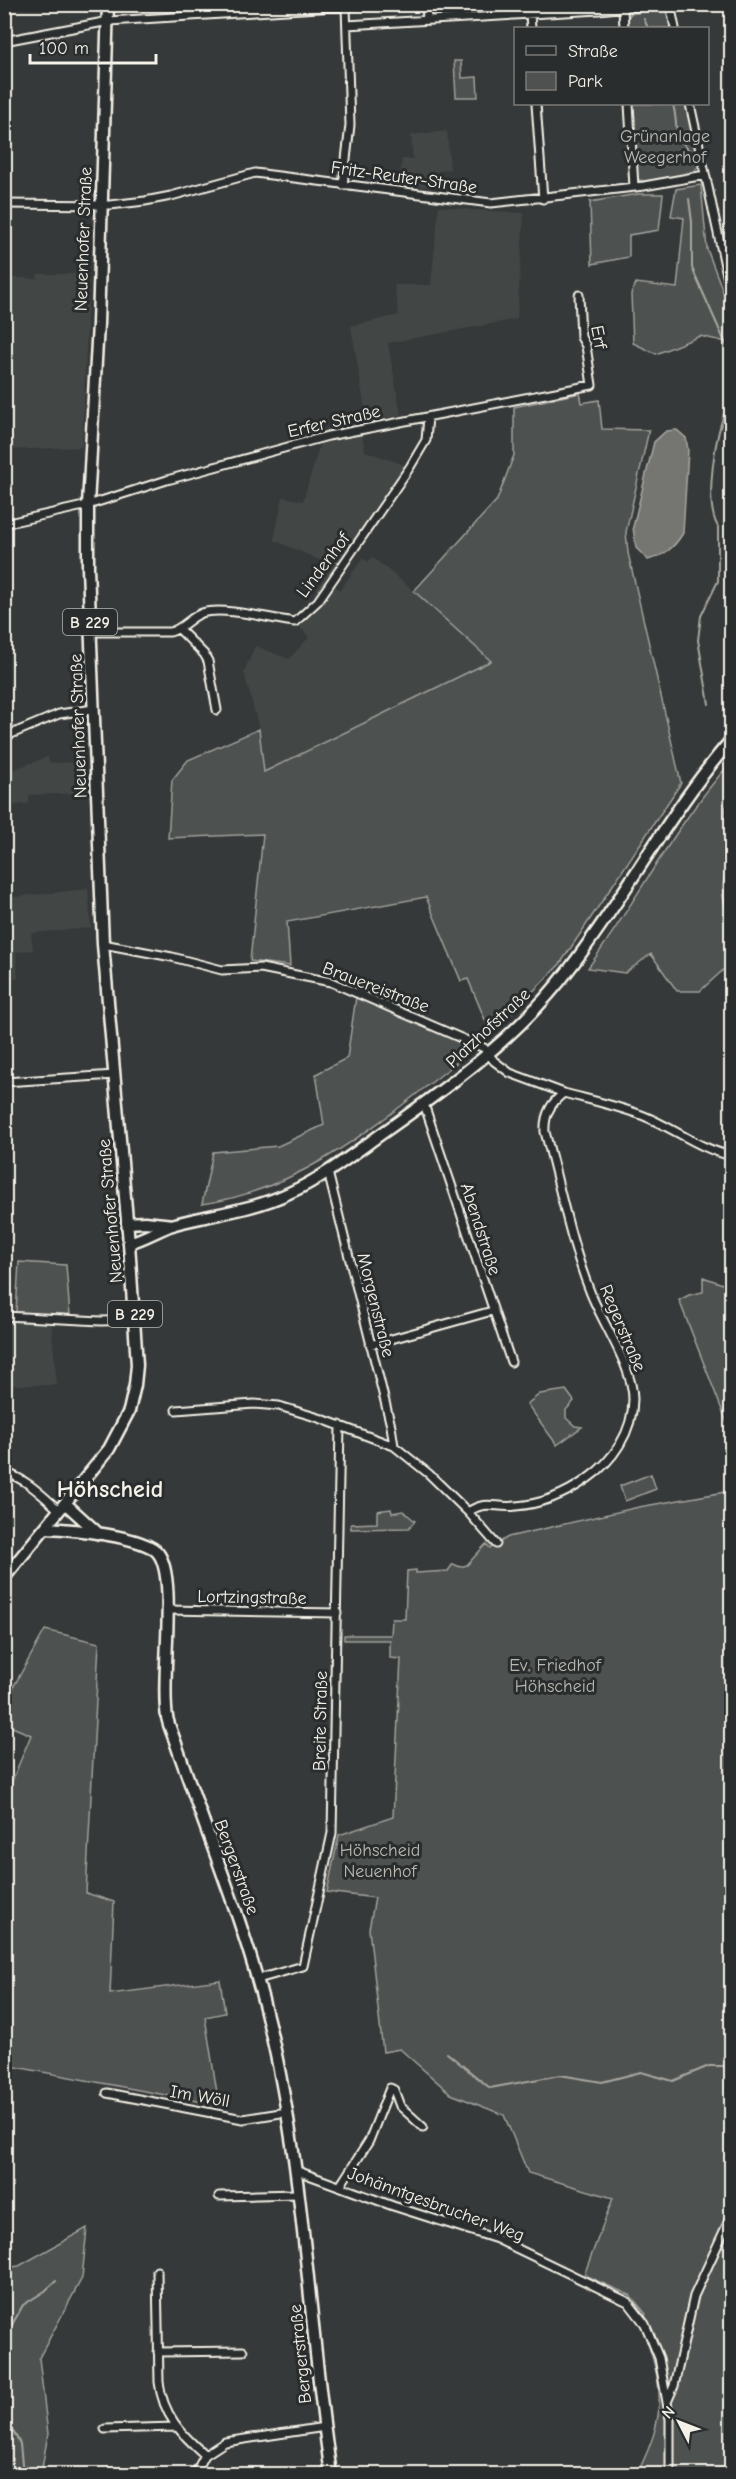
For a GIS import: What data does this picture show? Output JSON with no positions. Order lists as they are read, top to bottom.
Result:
{
  "streets": {
    "main road": [
      "Neuenhofer Straße",
      "B 229",
      "Platzhofstraße",
      "Bergerstraße"
    ],
    "street": [
      "Fritz-Reuter-Straße",
      "Erf",
      "Erfer Straße",
      "Lindenhof",
      "Brauereistraße",
      "Abendstraße",
      "Morgenstraße",
      "Regerstraße",
      "Lortzingstraße",
      "Breite Straße",
      "Im Wöll",
      "Johänntgesbrucher Weg"
    ]
  },
  "crossings": [
    ["Fritz-Reuter-Straße", "Neuenhofer Straße"],
    ["Neuenhofer Straße", "Erfer Straße"],
    ["Neuenhofer Straße", "Lindenhof"],
    ["Neuenhofer Straße", "B 229"],
    ["Neuenhofer Straße", "Brauereistraße"],
    ["Neuenhofer Straße", "Platzhofstraße"],
    ["Erf", "Erfer Straße"],
    ["Erfer Straße", "Lindenhof"],
    ["Brauereistraße", "Platzhofstraße"],
    ["Platzhofstraße", "Abendstraße"],
    ["Platzhofstraße", "Morgenstraße"],
    ["Lortzingstraße", "Breite Straße"],
    ["Lortzingstraße", "Bergerstraße"],
    ["Breite Straße", "Bergerstraße"],
    ["Bergerstraße", "Im Wöll"],
    ["Bergerstraße", "Johänntgesbrucher Weg"]
  ],
  "districts": ["Höhscheid"],
  "parks": ["Grünanlage Weegerhof", "Ev. Friedhof Höhscheid", "Höhscheid Neuenhof"],
  "legend": ["Straße", "Park"],
  "scale_bar": "100 m",
  "north": "top left"
}
